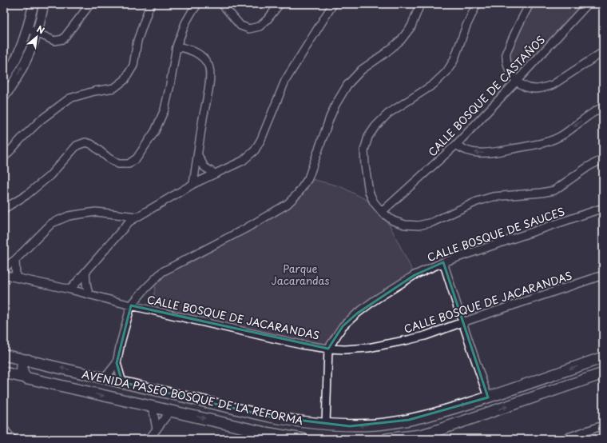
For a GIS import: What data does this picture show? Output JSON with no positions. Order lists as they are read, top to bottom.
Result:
{
  "streets": {
    "main road": ["AVENIDA PASEO BOSQUE DE LA REFORMA"],
    "street": ["CALLE BOSQUE DE CASTAÑOS", "CALLE BOSQUE DE SAUCES", "CALLE BOSQUE DE JACARANDAS"]
  },
  "crossings": [
    ["CALLE BOSQUE DE SAUCES", "CALLE BOSQUE DE JACARANDAS"]
  ],
  "parks": ["Parque Jacarandas"],
  "north": "top right"
}
